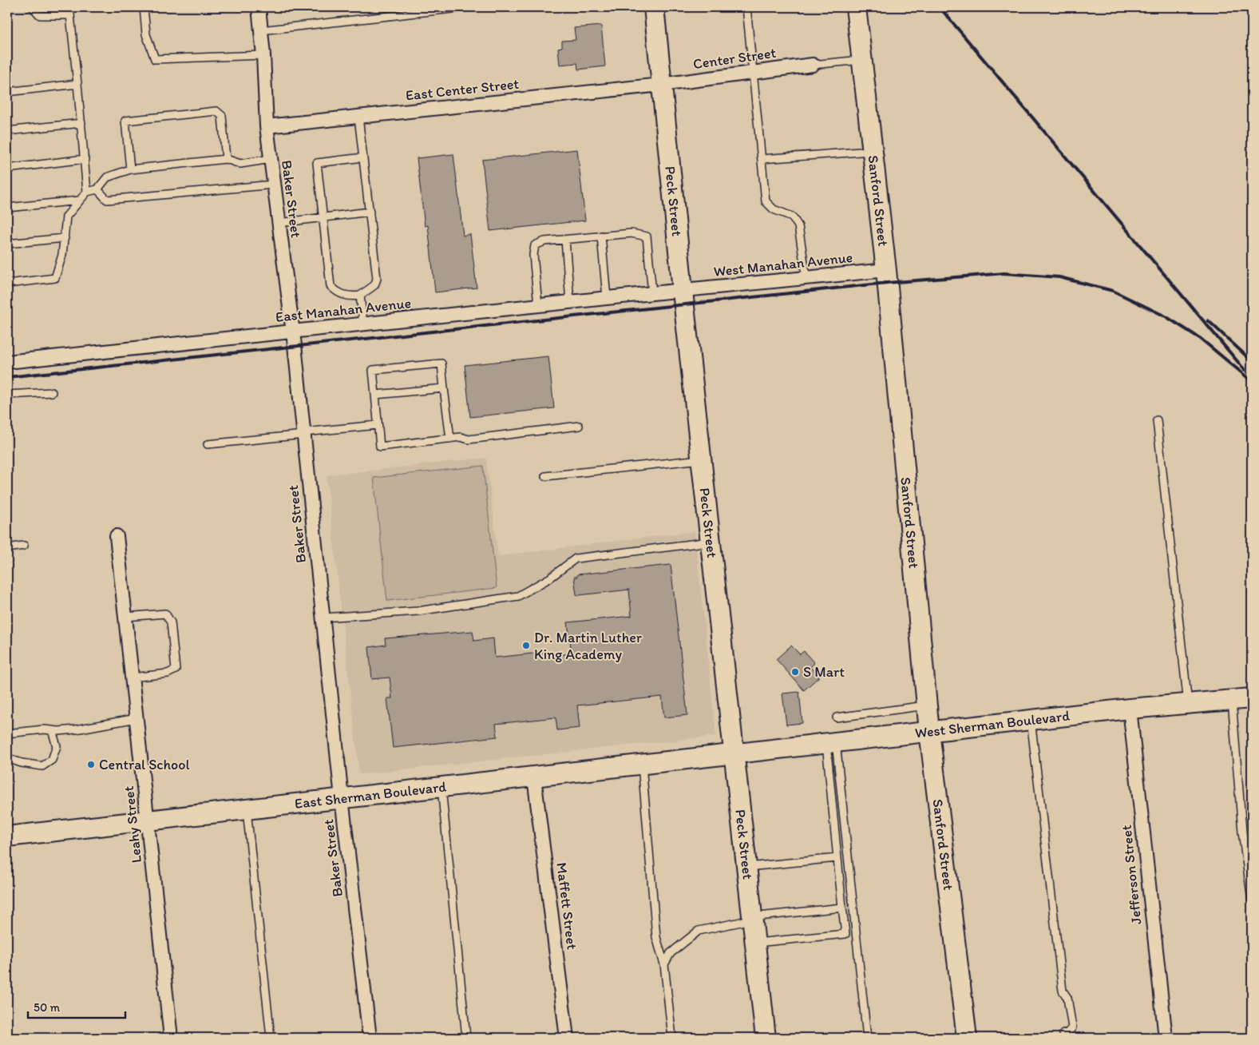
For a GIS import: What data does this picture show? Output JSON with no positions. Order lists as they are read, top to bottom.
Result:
{
  "streets": {
    "street": [
      "Center Street",
      "East Center Street",
      "Baker Street",
      "Sanford Street",
      "Peck Street",
      "West Manahan Avenue",
      "East Manahan Avenue",
      "West Sherman Boulevard",
      "East Sherman Boulevard",
      "Leahy Street",
      "Jefferson Street",
      "Maffett Street"
    ]
  },
  "crossings": [
    ["Center Street", "East Center Street"],
    ["Center Street", "Peck Street"],
    ["East Center Street", "Baker Street"],
    ["East Center Street", "Peck Street"],
    ["Baker Street", "East Manahan Avenue"],
    ["Baker Street", "East Sherman Boulevard"],
    ["Sanford Street", "West Manahan Avenue"],
    ["Sanford Street", "West Sherman Boulevard"],
    ["Peck Street", "West Manahan Avenue"],
    ["Peck Street", "East Manahan Avenue"],
    ["Peck Street", "West Sherman Boulevard"],
    ["Peck Street", "East Sherman Boulevard"],
    ["West Manahan Avenue", "East Manahan Avenue"],
    ["West Sherman Boulevard", "East Sherman Boulevard"],
    ["West Sherman Boulevard", "Jefferson Street"],
    ["East Sherman Boulevard", "Leahy Street"],
    ["East Sherman Boulevard", "Maffett Street"]
  ],
  "places": ["Dr. Martin Luther King Academy", "S Mart", "Central School"],
  "scale_bar": "50 m"
}
